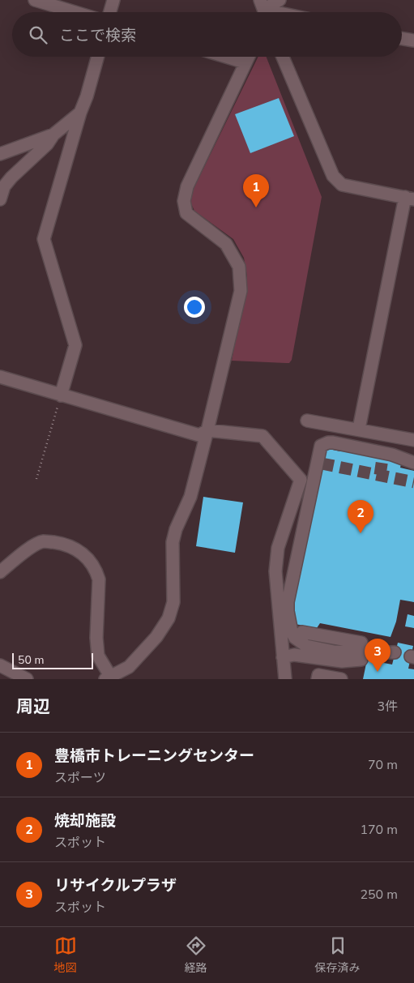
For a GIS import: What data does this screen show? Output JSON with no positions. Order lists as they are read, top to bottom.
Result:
{
  "scale_bar": "50 m",
  "page": {
    "search": "ここで検索",
    "pins": ["1", "2", "3"],
    "scale": "50 m",
    "heading": ["周辺", "3件"],
    "list": [
      {
        "mark": "1",
        "name": "豊橋市トレーニングセンター",
        "note": "スポーツ",
        "value": "70 m"
      },
      {
        "mark": "2",
        "name": "焼却施設",
        "note": "スポット",
        "value": "170 m"
      },
      {
        "mark": "3",
        "name": "リサイクルプラザ",
        "note": "スポット",
        "value": "250 m"
      }
    ],
    "nav": ["地図", "経路", "保存済み"]
  }
}
